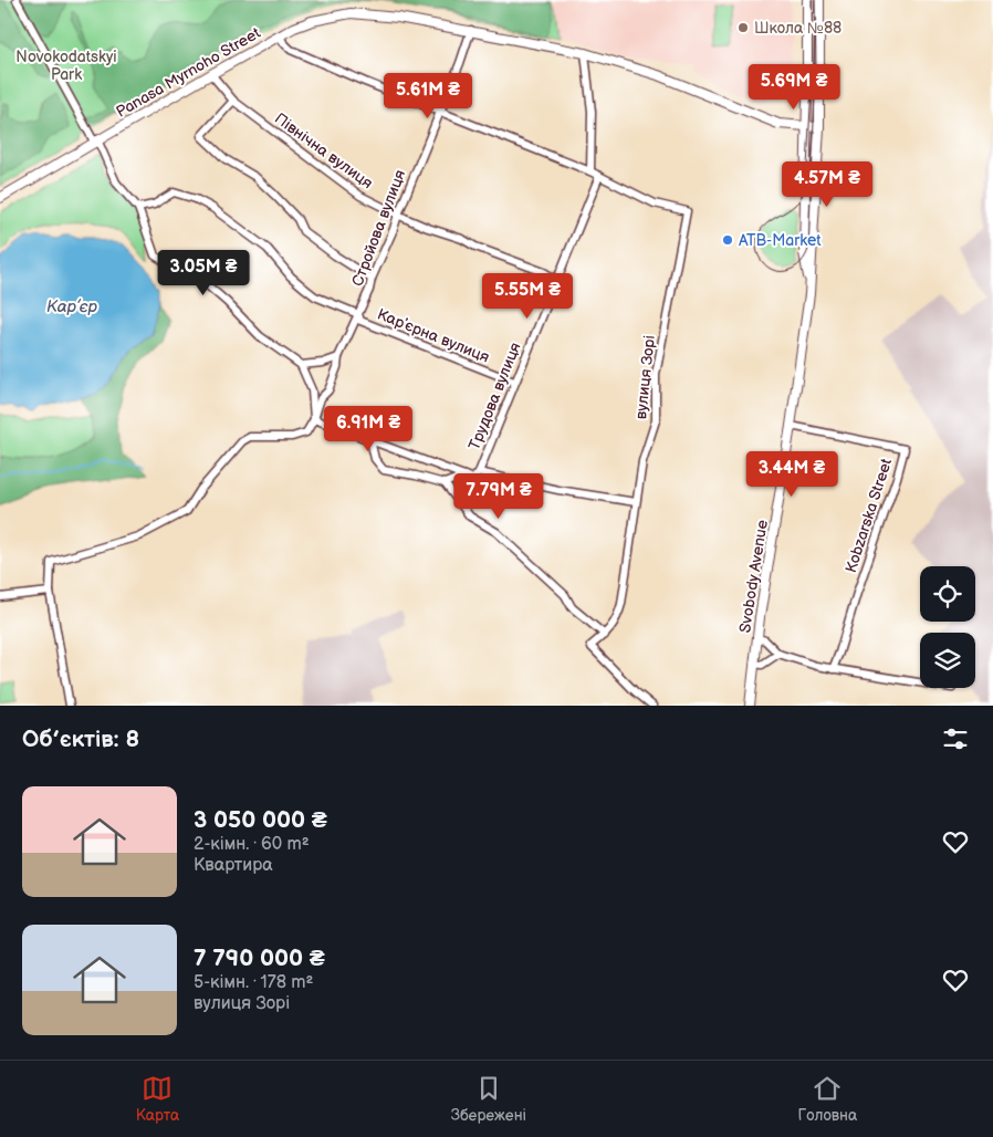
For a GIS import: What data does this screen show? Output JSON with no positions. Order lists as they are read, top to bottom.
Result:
{
  "streets": {
    "main road": ["Panasa Myrnoho Street", "Svobody Avenue"],
    "street": [
      "Північна вулиця",
      "Стройова вулиця",
      "Карʼєрна вулиця",
      "вулиця Зорі",
      "Трудова вулиця",
      "Kobzarska Street"
    ]
  },
  "crossings": [
    ["Panasa Myrnoho Street", "Північна вулиця"],
    ["Panasa Myrnoho Street", "Стройова вулиця"],
    ["Panasa Myrnoho Street", "Svobody Avenue"],
    ["Північна вулиця", "Стройова вулиця"],
    ["Північна вулиця", "Трудова вулиця"],
    ["Стройова вулиця", "Карʼєрна вулиця"],
    ["Карʼєрна вулиця", "Трудова вулиця"],
    ["вулиця Зорі", "Трудова вулиця"],
    ["Kobzarska Street", "Svobody Avenue"]
  ],
  "water": ["Кар’єр"],
  "parks": ["Novokodatskyi Park"],
  "places": ["Школа №88", "ATB-Market"],
  "page": {
    "price": [
      "5.69M ₴",
      "5.61M ₴",
      "4.57M ₴",
      "3.05M ₴",
      "5.55M ₴",
      "6.91M ₴",
      "3.44M ₴",
      "7.79M ₴"
    ],
    "heading": "Об’єктів: 8",
    "list": [
      {
        "name": "3 050 000 ₴",
        "note": "2-кімн. · 60 m² · Квартира"
      },
      {
        "name": "7 790 000 ₴",
        "note": "5-кімн. · 178 m² · вулиця Зорі"
      }
    ],
    "tabs": ["Карта", "Збережені", "Головна"]
  }
}
